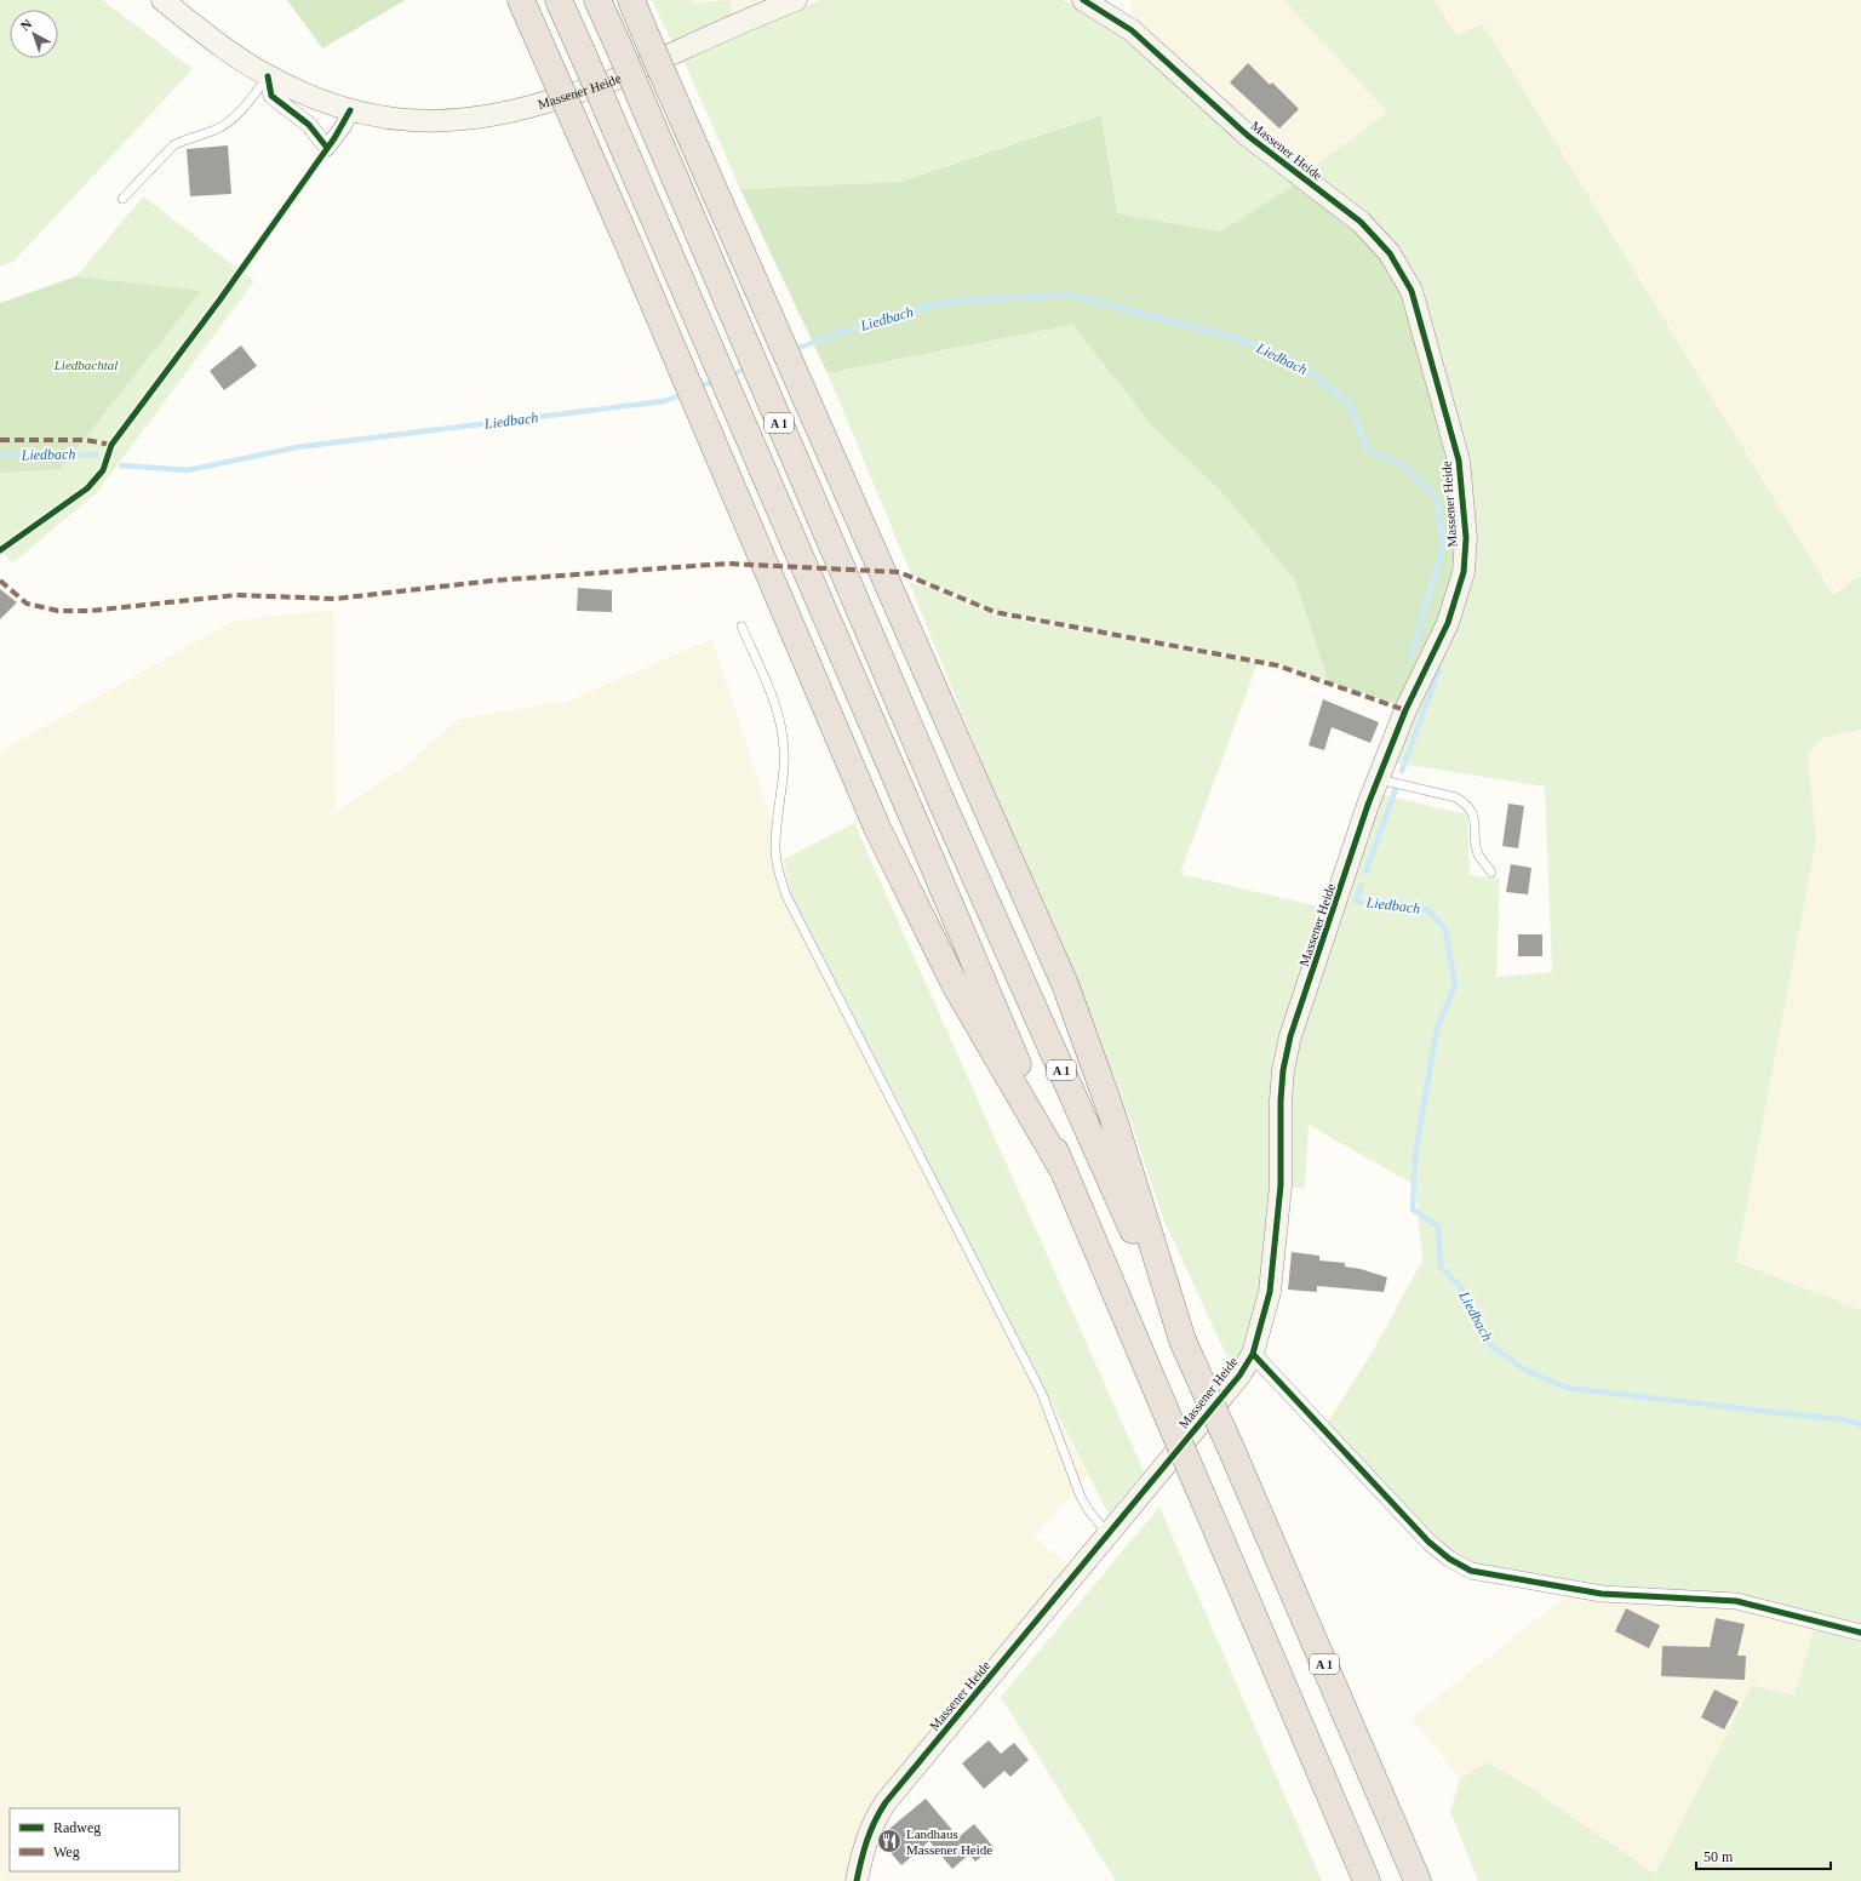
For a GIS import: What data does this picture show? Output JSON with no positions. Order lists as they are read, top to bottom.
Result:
{
  "streets": {
    "highway": ["A 1"],
    "street": ["Massener Heide"]
  },
  "water": ["Liedbach"],
  "parks": ["Liedbachtal"],
  "places": {
    "restaurant": ["Landhaus Massener Heide"]
  },
  "legend": ["Radweg", "Weg"],
  "scale_bar": "50 m",
  "north": "top left"
}
